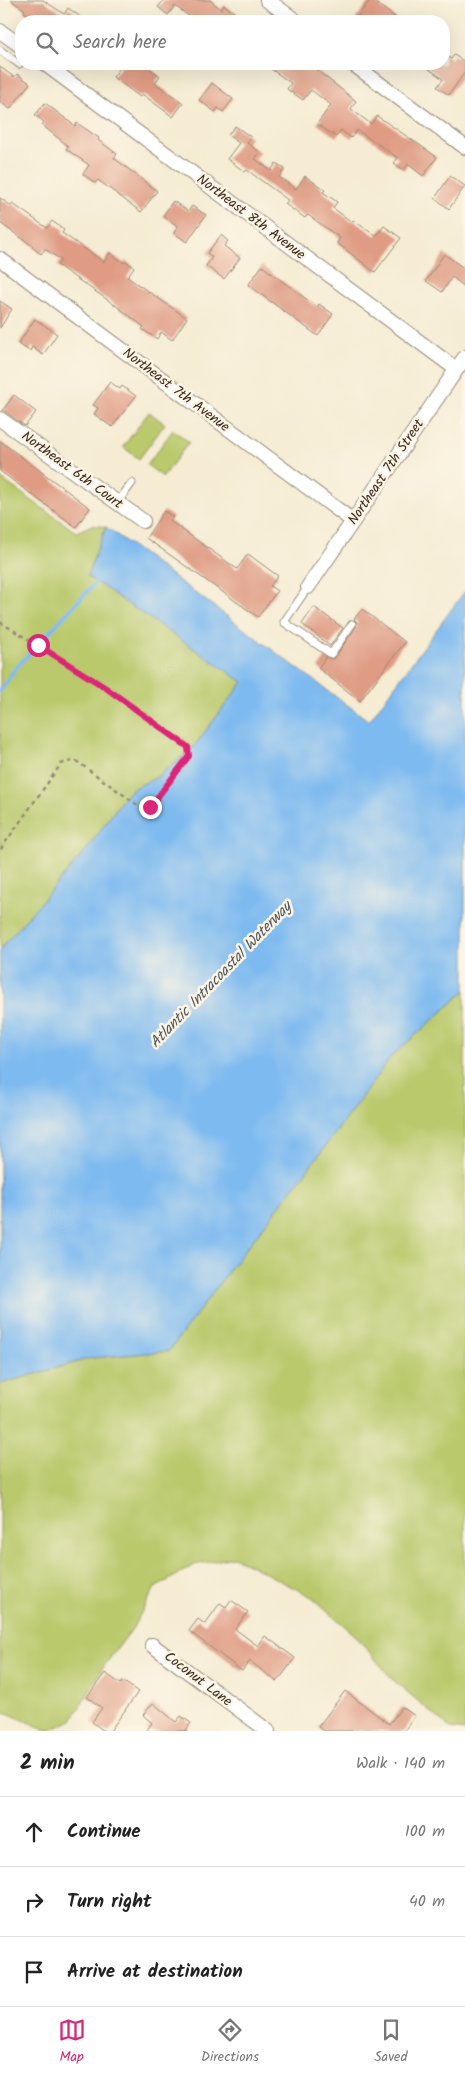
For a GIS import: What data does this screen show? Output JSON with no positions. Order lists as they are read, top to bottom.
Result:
{
  "streets": {
    "street": [
      "Northeast 8th Avenue",
      "Northeast 7th Avenue",
      "Northeast 6th Court",
      "Northeast 7th Street",
      "Coconut Lane"
    ]
  },
  "crossings": [
    ["Northeast 8th Avenue", "Northeast 7th Street"],
    ["Northeast 7th Avenue", "Northeast 7th Street"]
  ],
  "water": ["Atlantic Intracoastal Waterway"],
  "page": {
    "search": "Search here",
    "heading": ["2 min", "Walk · 140 m"],
    "list": [
      ["Continue", "100 m"],
      ["Turn right", "40 m"],
      "Arrive at destination"
    ],
    "nav": ["Map", "Directions", "Saved"]
  }
}
